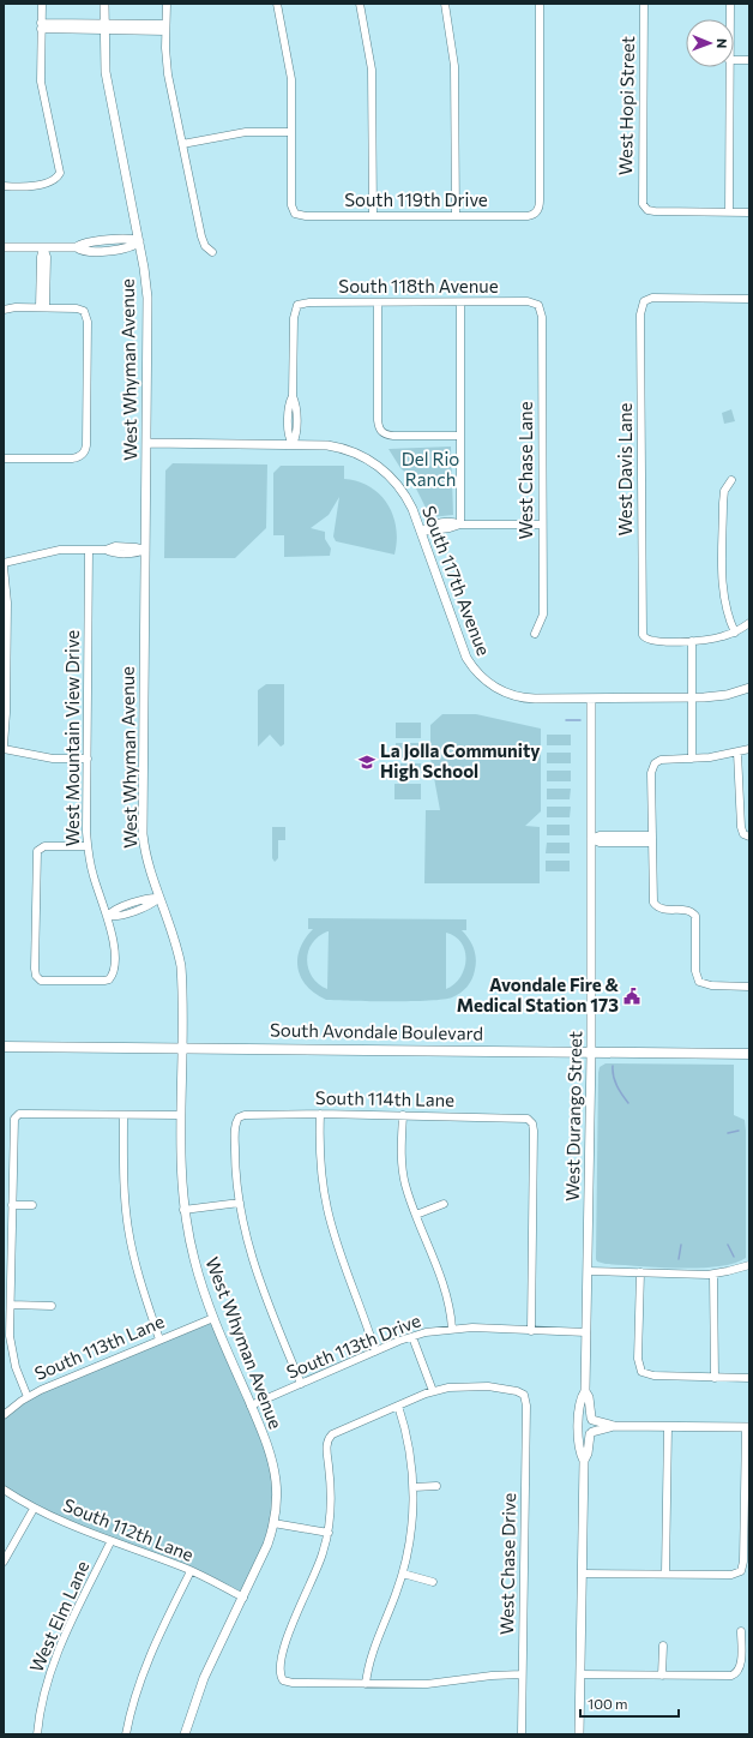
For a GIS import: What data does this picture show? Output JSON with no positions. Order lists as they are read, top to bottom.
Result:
{
  "streets": {
    "main road": ["South Avondale Boulevard"],
    "street": [
      "West Hopi Street",
      "South 119th Drive",
      "South 118th Avenue",
      "West Whyman Avenue",
      "West Davis Lane",
      "West Chase Lane",
      "South 117th Avenue",
      "West Mountain View Drive",
      "South 114th Lane",
      "West Durango Street",
      "South 113th Drive",
      "South 113th Lane",
      "South 112th Lane",
      "West Chase Drive",
      "West Elm Lane"
    ]
  },
  "crossings": [
    ["South 118th Avenue", "West Chase Lane"],
    ["South 118th Avenue", "South 117th Avenue"],
    ["West Whyman Avenue", "South 117th Avenue"],
    ["West Whyman Avenue", "South Avondale Boulevard"],
    ["West Whyman Avenue", "South 113th Drive"],
    ["West Whyman Avenue", "South 113th Lane"],
    ["West Whyman Avenue", "South 112th Lane"],
    ["South 117th Avenue", "West Durango Street"],
    ["South Avondale Boulevard", "West Durango Street"],
    ["South 114th Lane", "South 113th Drive"],
    ["West Durango Street", "South 113th Drive"],
    ["South 112th Lane", "West Elm Lane"]
  ],
  "parks": ["Del Rio Ranch"],
  "places": {
    "school or university": ["La Jolla Community High School"],
    "public building": ["Avondale Fire & Medical Station 173"]
  },
  "scale_bar": "100 m",
  "north": "right"
}
